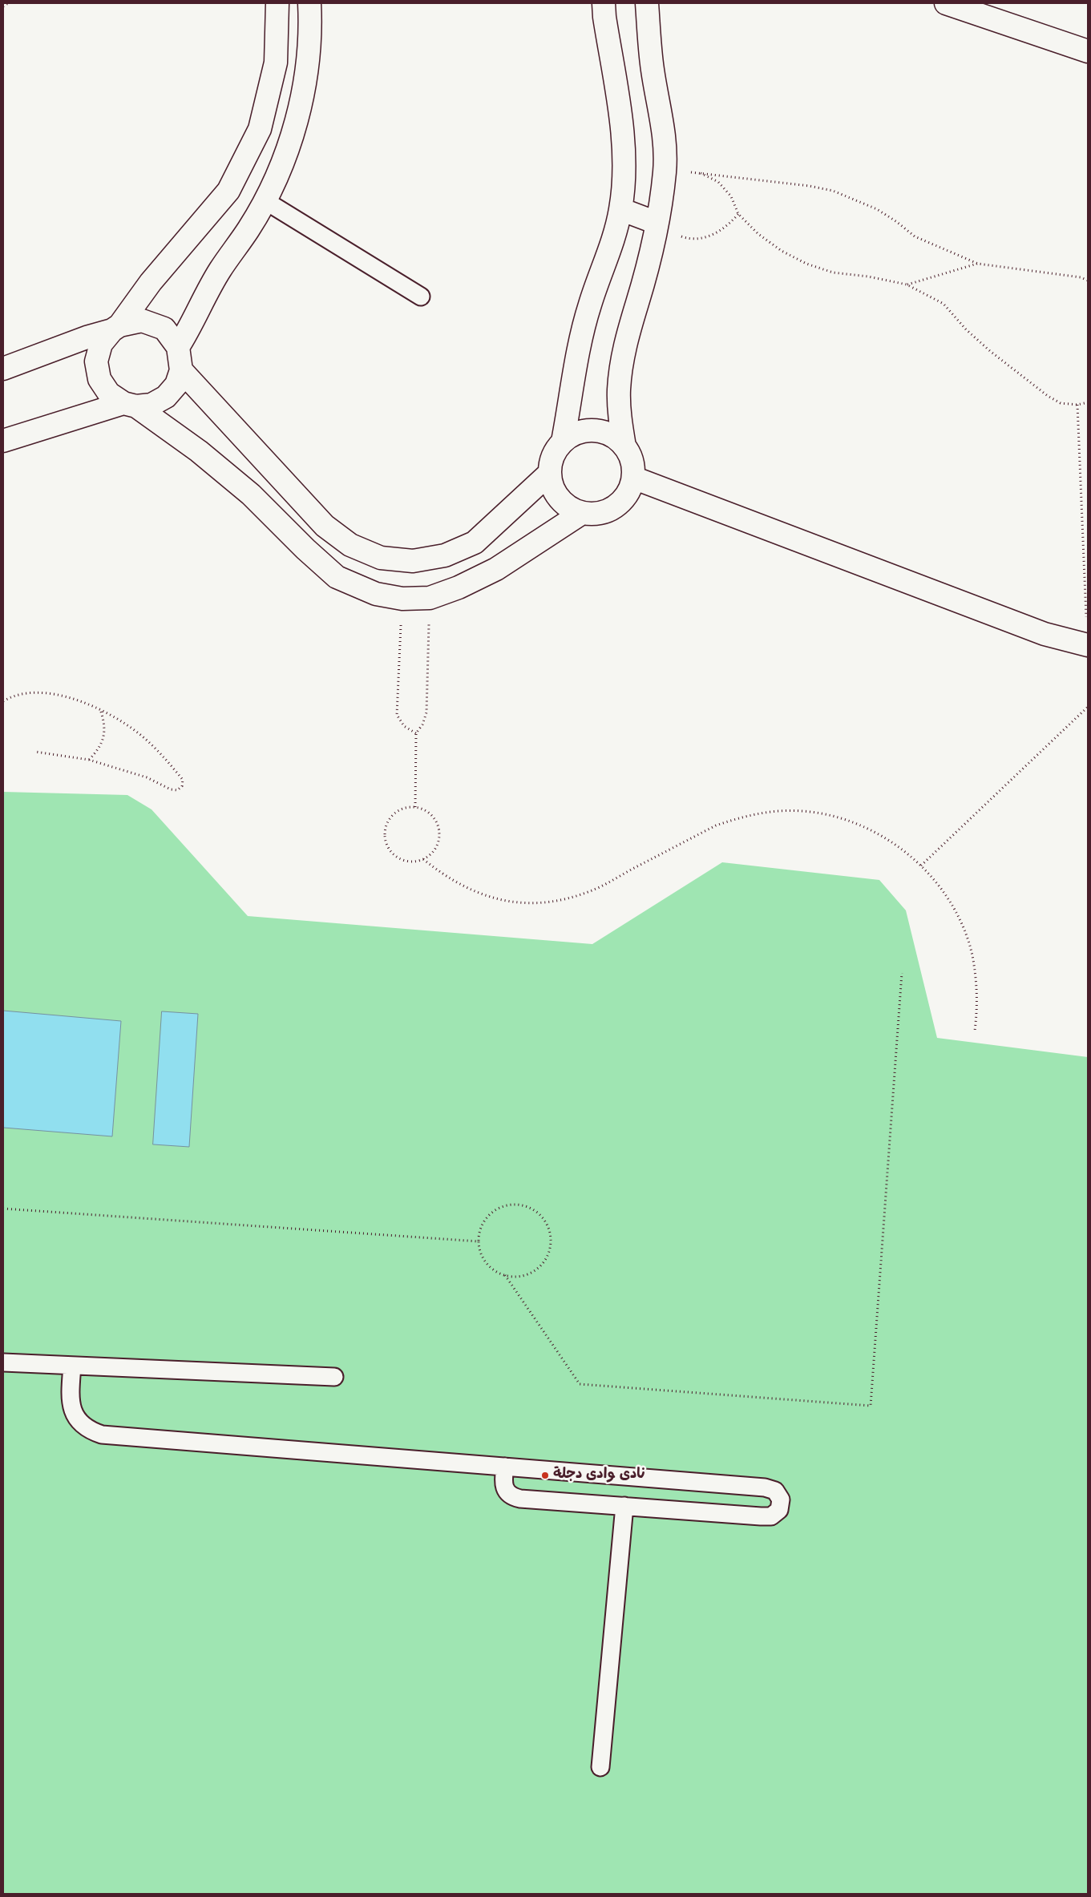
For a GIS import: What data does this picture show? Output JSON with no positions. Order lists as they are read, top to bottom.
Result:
{
  "places": ["نادى وادى دجلة"]
}
